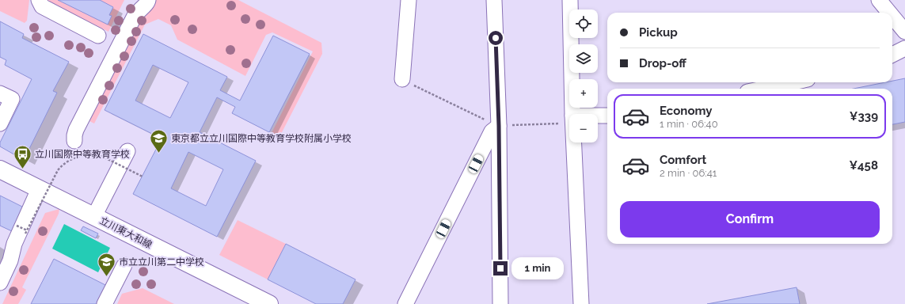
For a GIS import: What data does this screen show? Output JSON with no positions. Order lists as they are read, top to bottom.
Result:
{
  "streets": {
    "main road": ["立川東大和線"]
  },
  "places": {
    "school or university": ["東京都立立川国際中等教育学校附属小学校", "市立立川第二中学校"],
    "bus stop": ["立川国際中等教育学校"]
  },
  "page": {
    "map_buttons": ["+", "−"],
    "banner": ["Pickup", "Drop-off"],
    "list": [
      {
        "name": "Economy",
        "note": "1 min · 06:40",
        "value": "¥339"
      },
      {
        "name": "Comfort",
        "note": "2 min · 06:41",
        "value": "¥458"
      }
    ],
    "buttons": "Confirm",
    "bubble": "1 min"
  }
}
